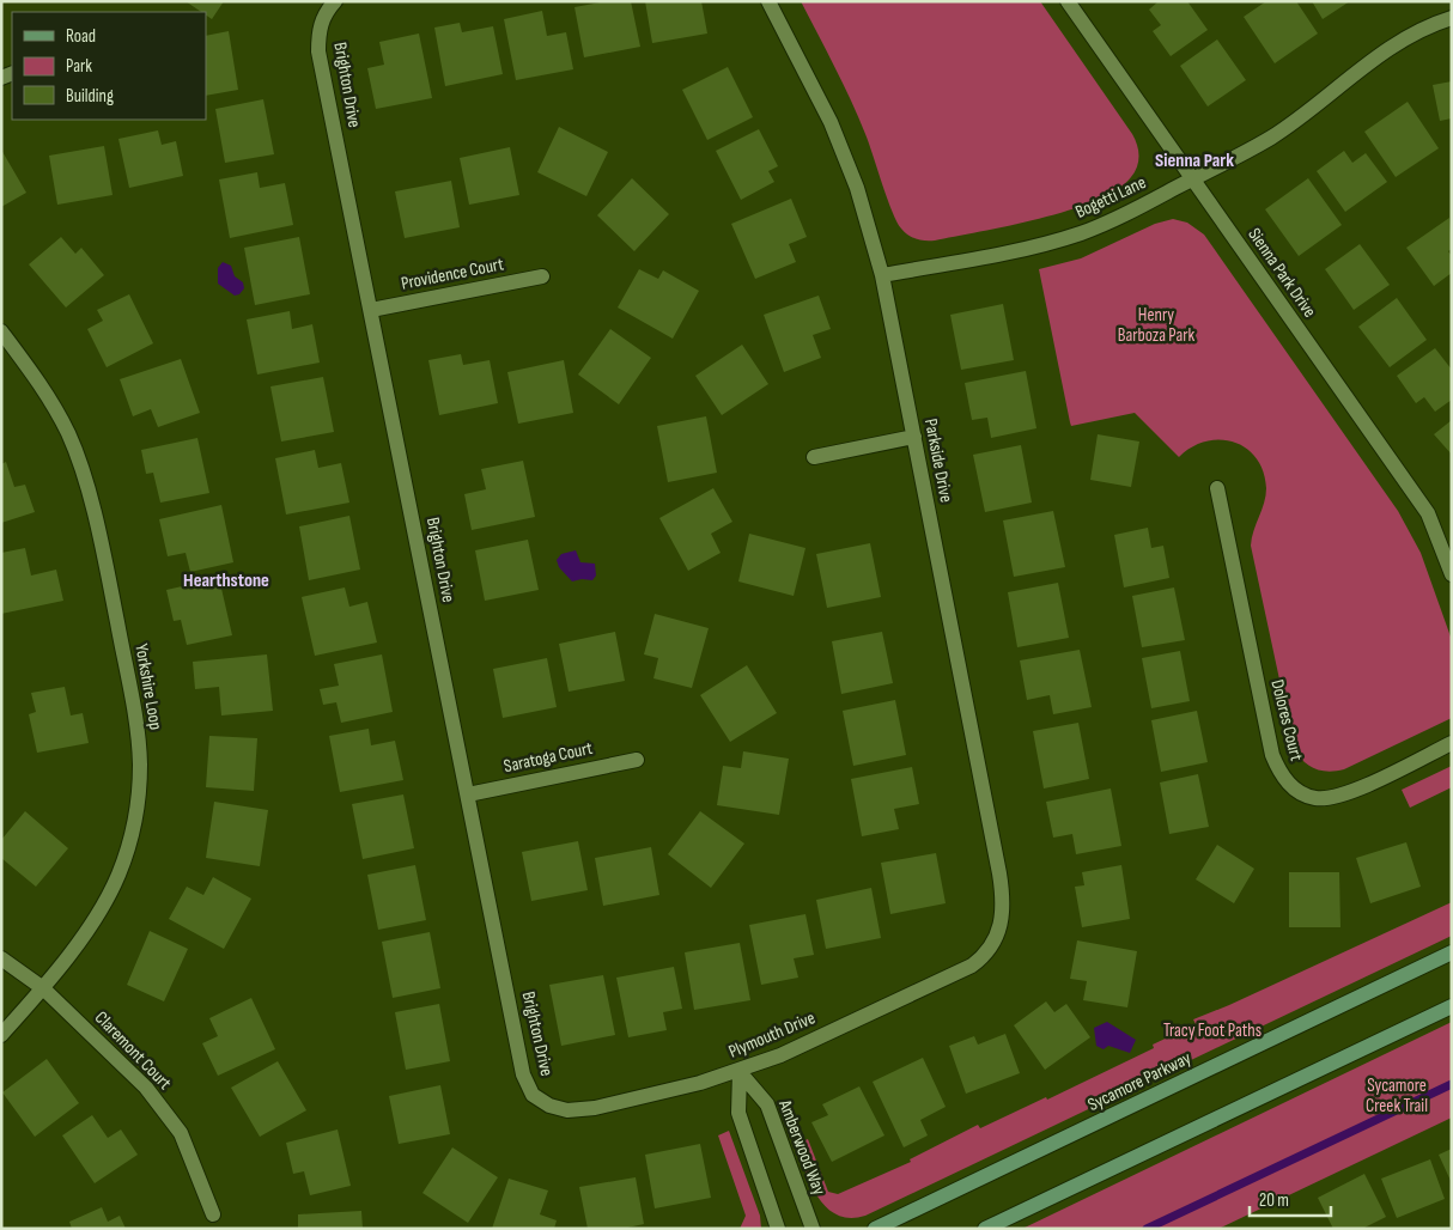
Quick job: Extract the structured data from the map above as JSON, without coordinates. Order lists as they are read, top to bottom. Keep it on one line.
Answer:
{"streets":{"main road":["Sycamore Parkway"],"street":["Brighton Drive","Bogetti Lane","Sienna Park Drive","Providence Court","Parkside Drive","Yorkshire Loop","Dolores Court","Saratoga Court","Plymouth Drive","Claremont Court","Amberwood Way"]},"crossings":[["Brighton Drive","Providence Court"],["Brighton Drive","Saratoga Court"],["Brighton Drive","Plymouth Drive"],["Bogetti Lane","Sienna Park Drive"],["Bogetti Lane","Parkside Drive"],["Parkside Drive","Plymouth Drive"],["Yorkshire Loop","Claremont Court"],["Plymouth Drive","Amberwood Way"]],"districts":["Sienna Park","Hearthstone"],"parks":["Henry Barboza Park","Tracy Foot Paths","Sycamore Creek Trail"],"legend":["Road","Park","Building"],"scale_bar":"20 m"}
